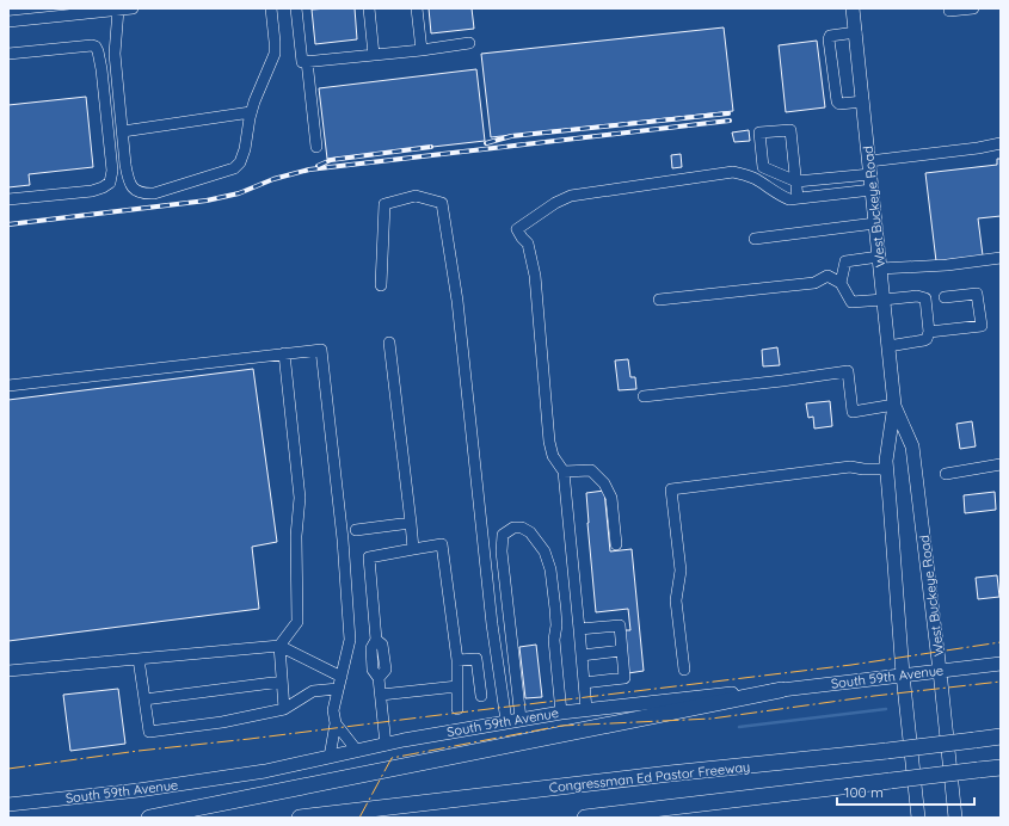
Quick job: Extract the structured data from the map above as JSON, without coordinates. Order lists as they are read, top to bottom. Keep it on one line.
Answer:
{"streets":{"highway":["Congressman Ed Pastor Freeway"],"main road":["West Buckeye Road","South 59th Avenue"]},"crossings":[["West Buckeye Road","South 59th Avenue"]],"scale_bar":"100 m"}
